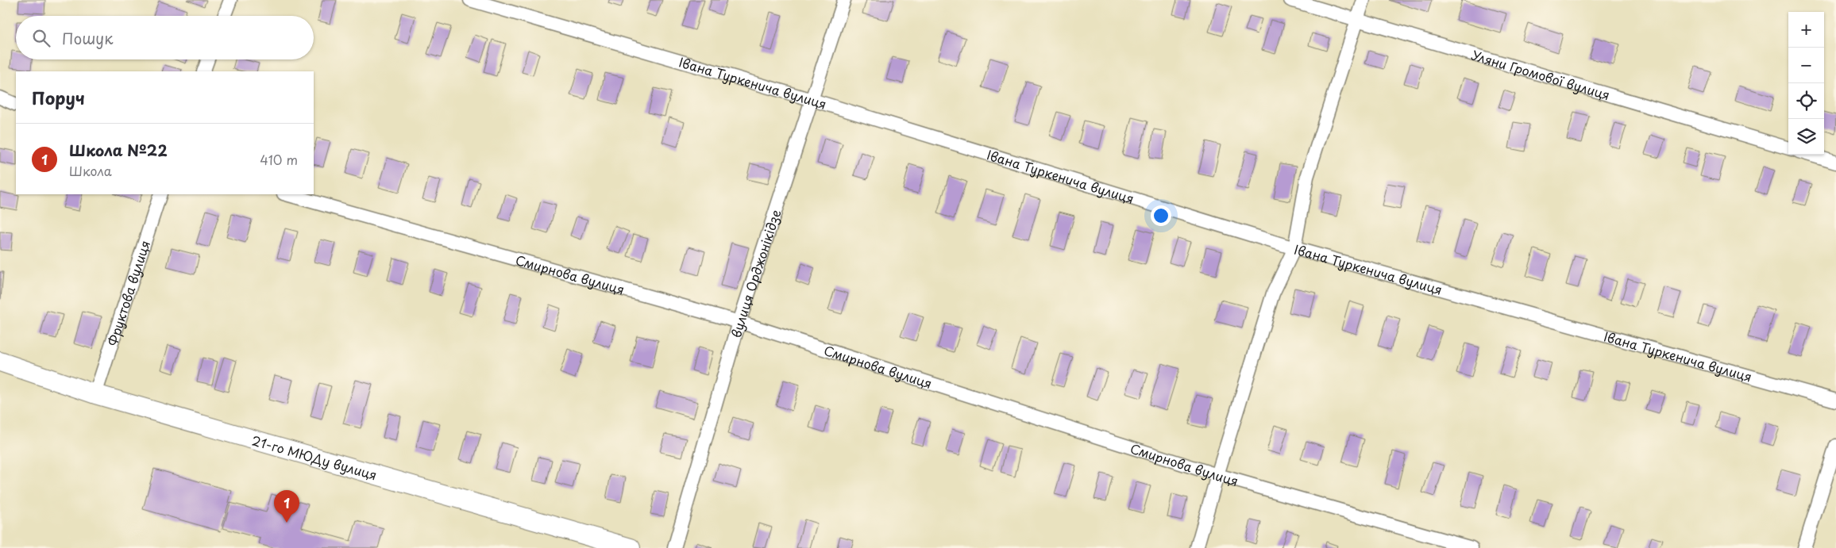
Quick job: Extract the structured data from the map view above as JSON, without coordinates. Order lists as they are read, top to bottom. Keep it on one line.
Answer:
{"streets":{"street":["Уляни Громової вулиця","Івана Туркенича вулиця","вулиця Орджонікідзе","Смирнова вулиця","Фруктова вулиця","21-го МЮДу вулиця"]},"crossings":[["Івана Туркенича вулиця","вулиця Орджонікідзе"],["вулиця Орджонікідзе","Смирнова вулиця"],["Фруктова вулиця","21-го МЮДу вулиця"]],"page":{"map_buttons":["+","−"],"search":"Пошук","heading":"Поруч","list":[{"mark":"1","name":"Школа №22","note":"Школа","value":"410 m"}],"pins":"1"}}
